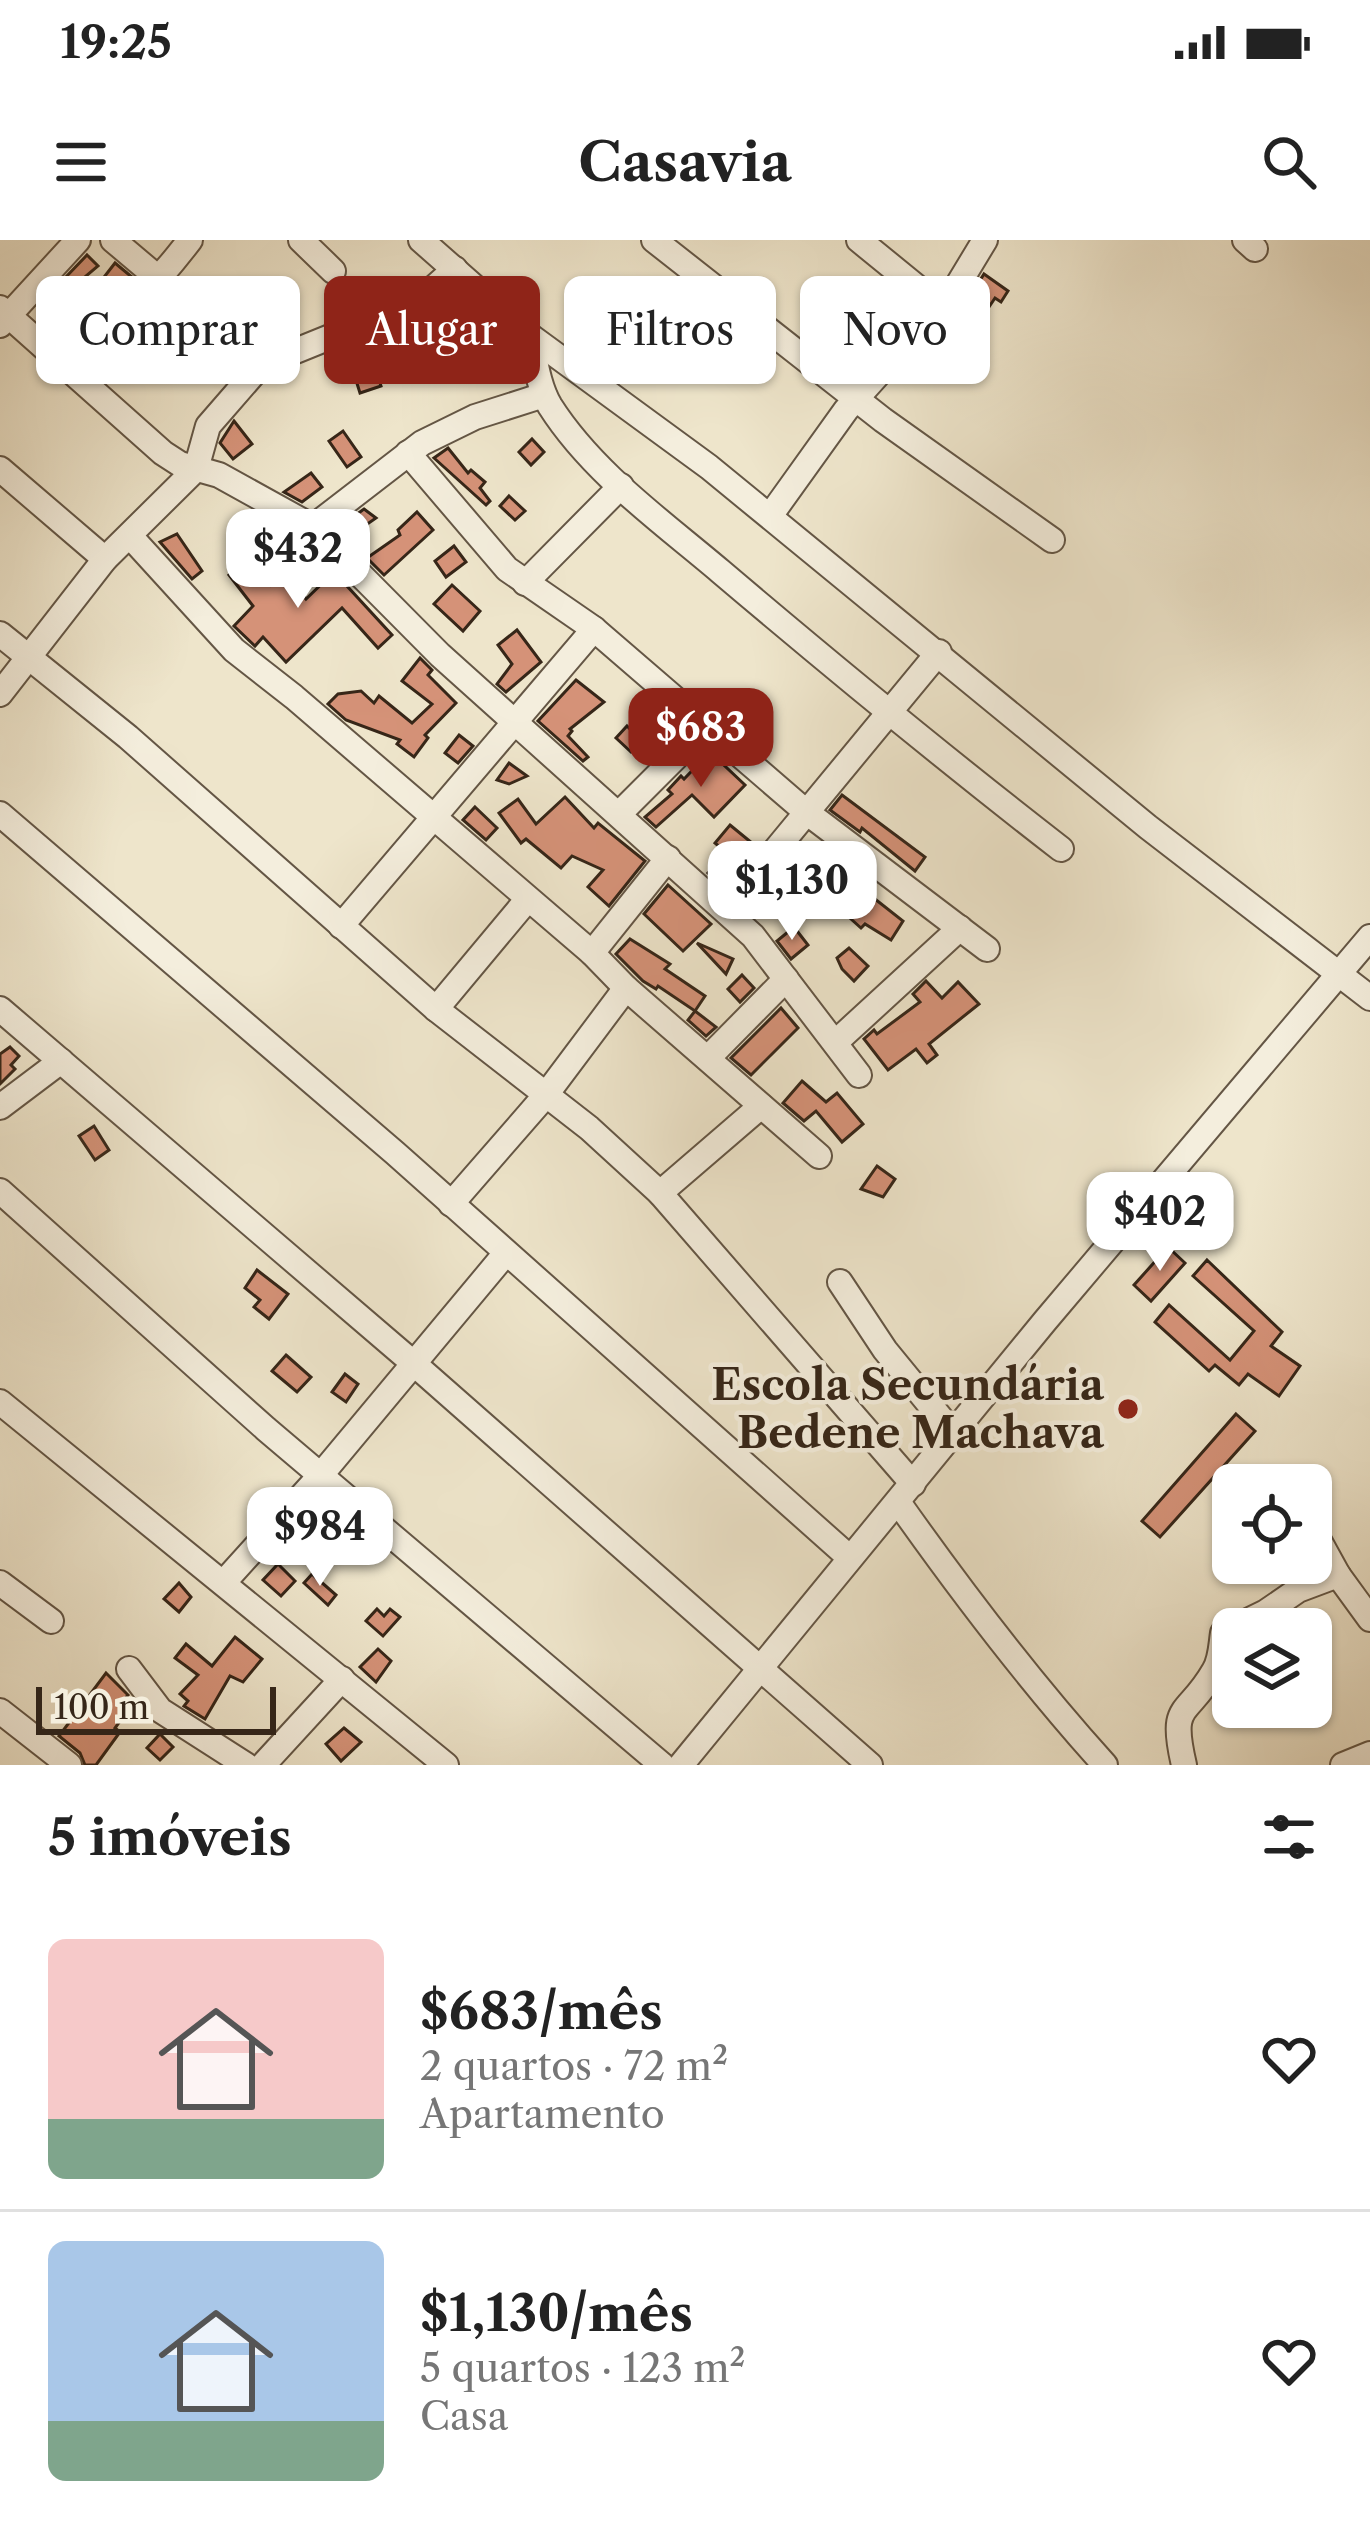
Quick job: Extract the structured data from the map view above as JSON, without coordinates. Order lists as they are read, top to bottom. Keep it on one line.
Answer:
{"places":["Escola Secundária Bedene Machava"],"scale_bar":"100 m","page":{"status":"19:25","header":"Casavia","chip":["Comprar","Alugar","Filtros","Novo"],"price":["$432","$683","$1,130","$402","$984"],"scale":"100 m","heading":"5 imóveis","list":[{"name":"$683/mês","note":"2 quartos · 72 m² · Apartamento"},{"name":"$1,130/mês","note":"5 quartos · 123 m² · Casa"}]}}
